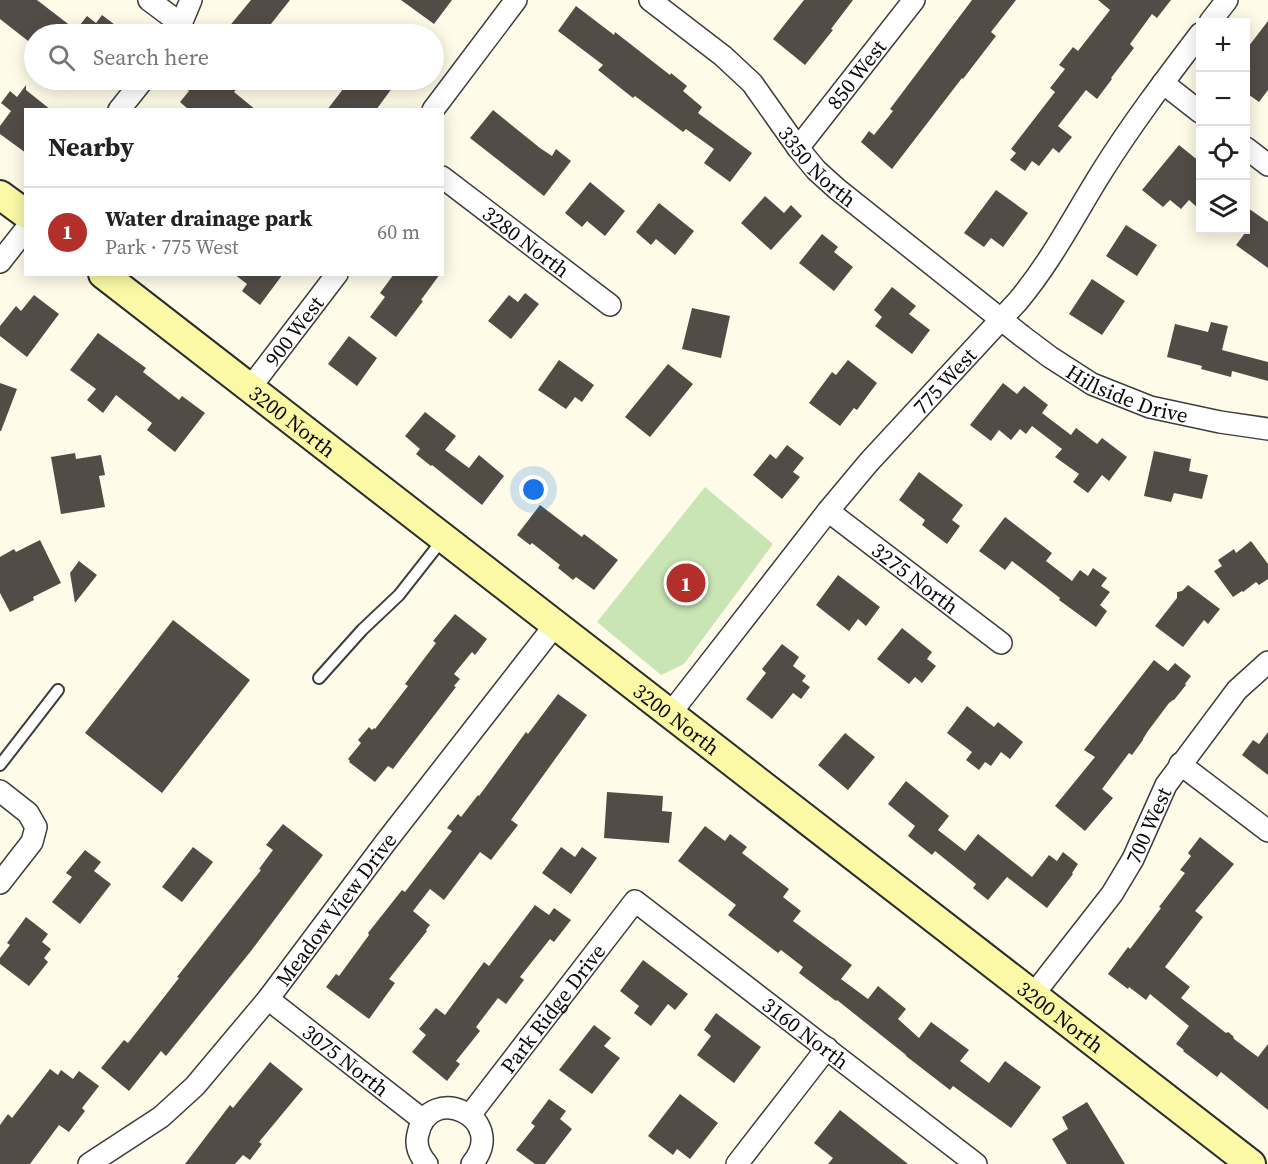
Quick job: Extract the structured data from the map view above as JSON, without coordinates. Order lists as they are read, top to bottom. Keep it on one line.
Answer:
{"streets":{"street":["850 West","3350 North","3280 North","900 West","775 West","Hillside Drive","3200 North","3275 North","700 West","Meadow View Drive","Park Ridge Drive","3160 North","3075 North"]},"crossings":[["850 West","3350 North"],["3350 North","775 West"],["3350 North","Hillside Drive"],["900 West","3200 North"],["775 West","Hillside Drive"],["775 West","3200 North"],["775 West","3275 North"],["3200 North","700 West"],["3200 North","Meadow View Drive"],["Meadow View Drive","3075 North"],["Park Ridge Drive","3160 North"]],"page":{"map_buttons":["+","−"],"search":"Search here","heading":"Nearby","list":[{"mark":"1","name":"Water drainage park","note":"Park · 775 West","value":"60 m"}],"pins":"1"}}
